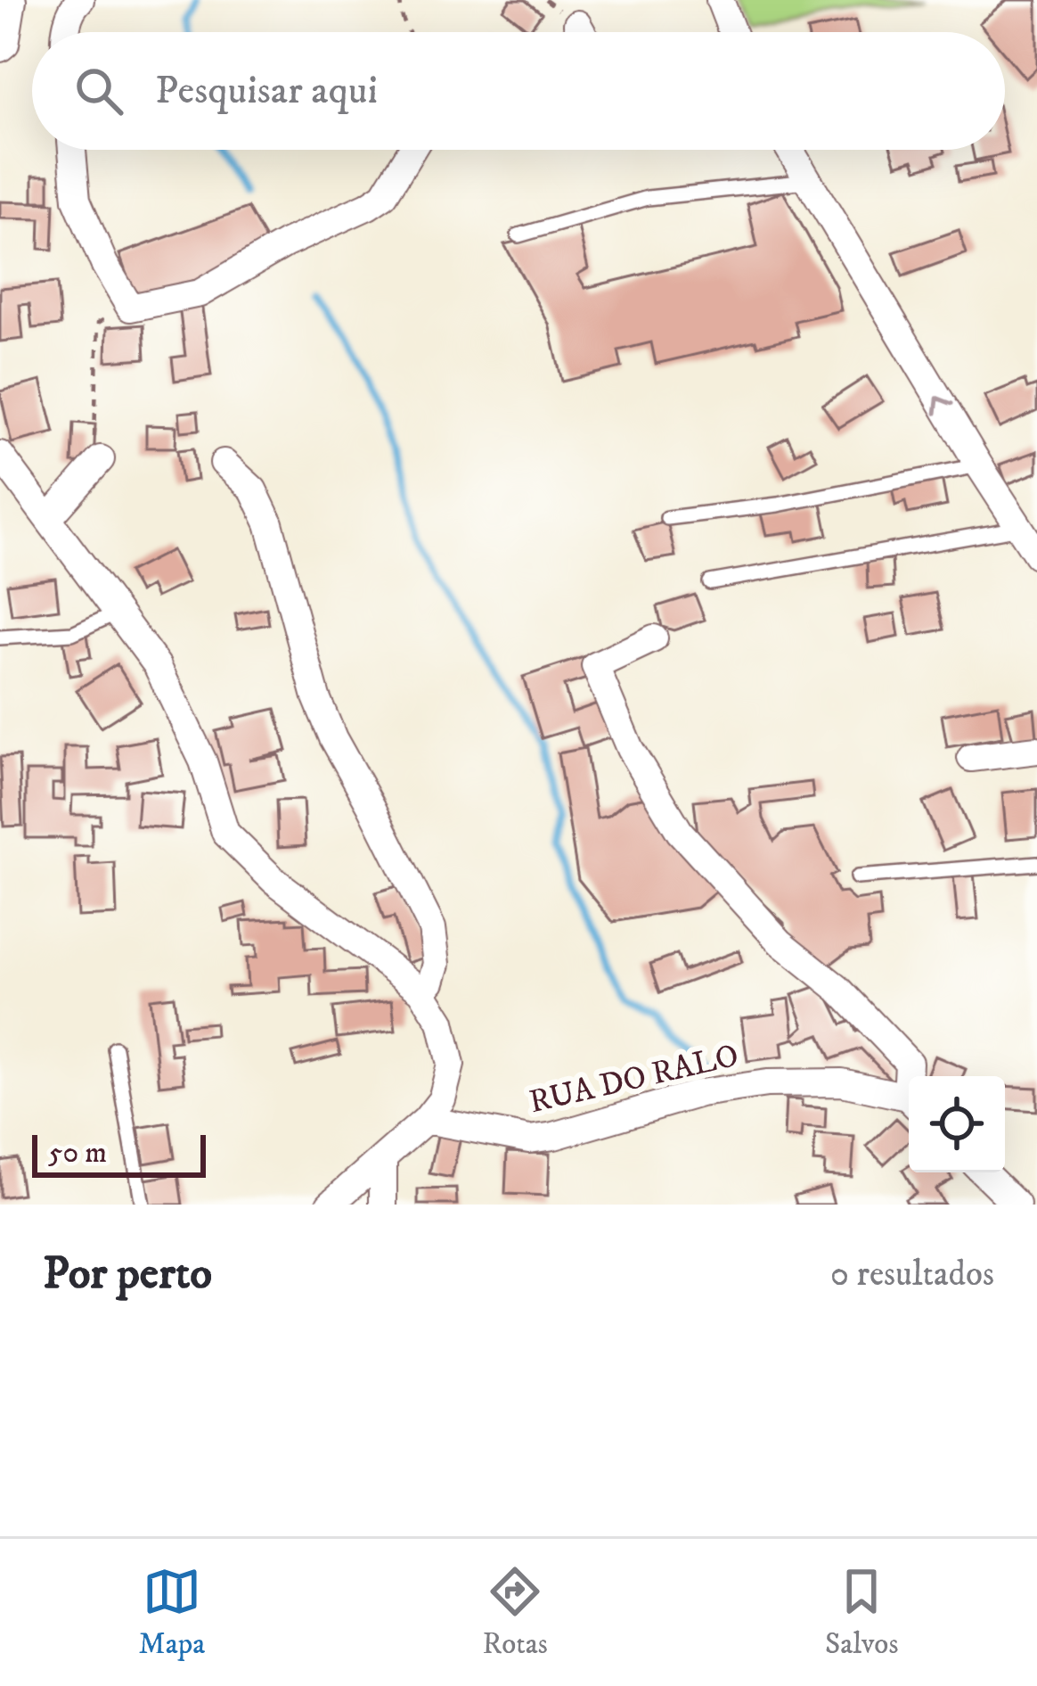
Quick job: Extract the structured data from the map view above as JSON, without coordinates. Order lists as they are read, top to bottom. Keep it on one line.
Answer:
{"streets":{"street":["RUA DO RALO"]},"scale_bar":"50 m","page":{"search":"Pesquisar aqui","scale":"50 m","heading":["Por perto","0 resultados"],"nav":["Mapa","Rotas","Salvos"]}}
